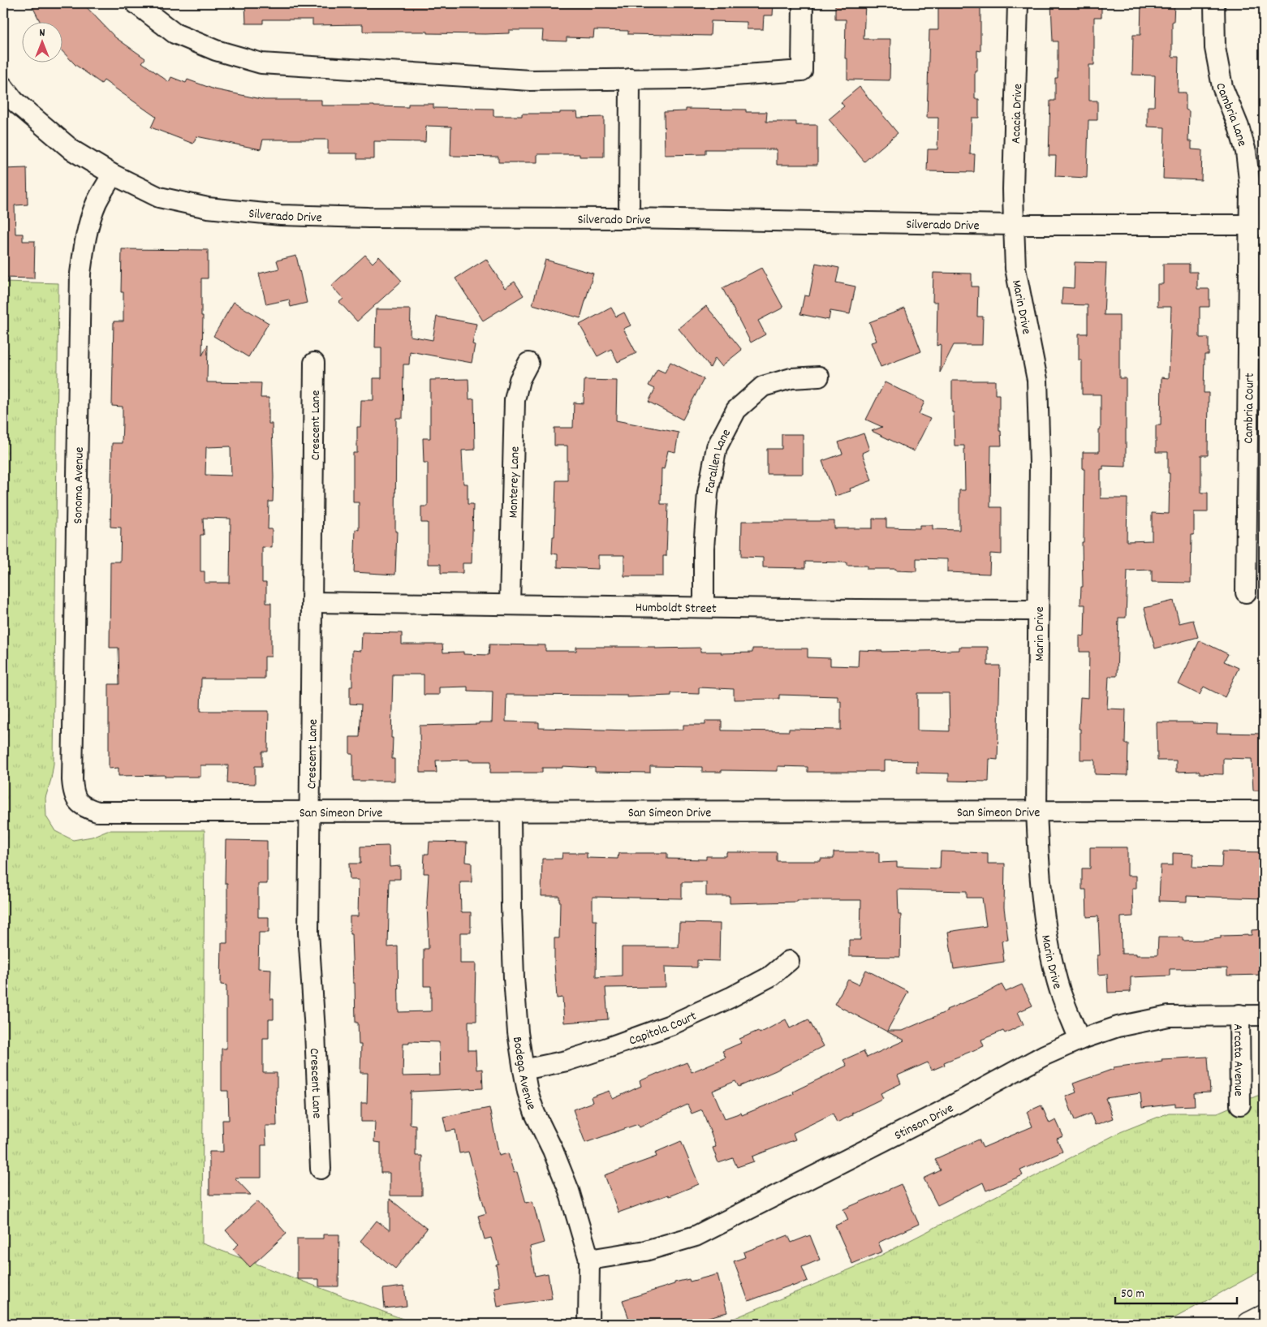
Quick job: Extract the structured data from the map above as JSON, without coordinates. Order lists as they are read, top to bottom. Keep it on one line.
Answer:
{"streets":{"street":["Acacia Drive","Cambria Lane","Silverado Drive","Marin Drive","Cambria Court","Crescent Lane","Farallen Lane","Monterey Lane","Sonoma Avenue","Humboldt Street","San Simeon Drive","Capitola Court","Arcata Avenue","Bodega Avenue","Stinson Drive"]},"crossings":[["Acacia Drive","Silverado Drive"],["Acacia Drive","Marin Drive"],["Cambria Lane","Silverado Drive"],["Cambria Lane","Cambria Court"],["Silverado Drive","Marin Drive"],["Silverado Drive","Cambria Court"],["Silverado Drive","Sonoma Avenue"],["Marin Drive","Humboldt Street"],["Marin Drive","San Simeon Drive"],["Marin Drive","Stinson Drive"],["Crescent Lane","Humboldt Street"],["Crescent Lane","San Simeon Drive"],["Farallen Lane","Humboldt Street"],["Monterey Lane","Humboldt Street"],["Sonoma Avenue","San Simeon Drive"],["San Simeon Drive","Bodega Avenue"],["Capitola Court","Bodega Avenue"],["Arcata Avenue","Stinson Drive"],["Bodega Avenue","Stinson Drive"]],"scale_bar":"50 m","north":"top"}
